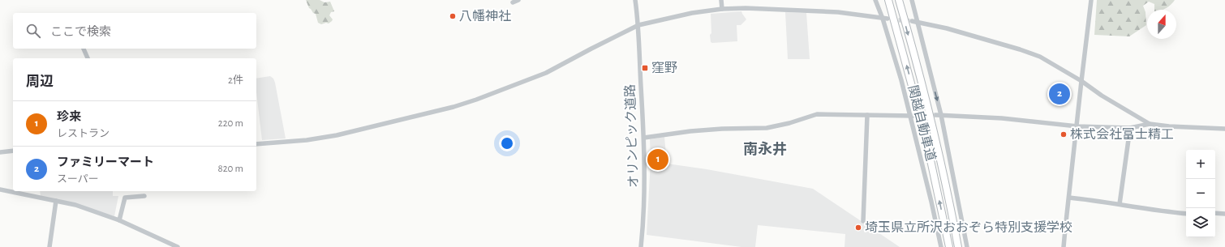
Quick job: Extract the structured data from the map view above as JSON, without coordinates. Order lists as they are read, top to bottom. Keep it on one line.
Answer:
{"streets":{"highway":["関越自動車道"],"street":["オリンピック道路"]},"districts":["南永井"],"places":{"other":["八幡神社","株式会社富士精工","埼玉県立所沢おおぞら特別支援学校"],"transit":["窪野"]},"north":"top","page":{"search":"ここで検索","heading":["周辺","2件"],"pins":["2","1"],"list":[{"mark":"1","name":"珍来","note":"レストラン","value":"220 m"},{"mark":"2","name":"ファミリーマート","note":"スーパー","value":"820 m"}],"map_buttons":["+","−"]}}
